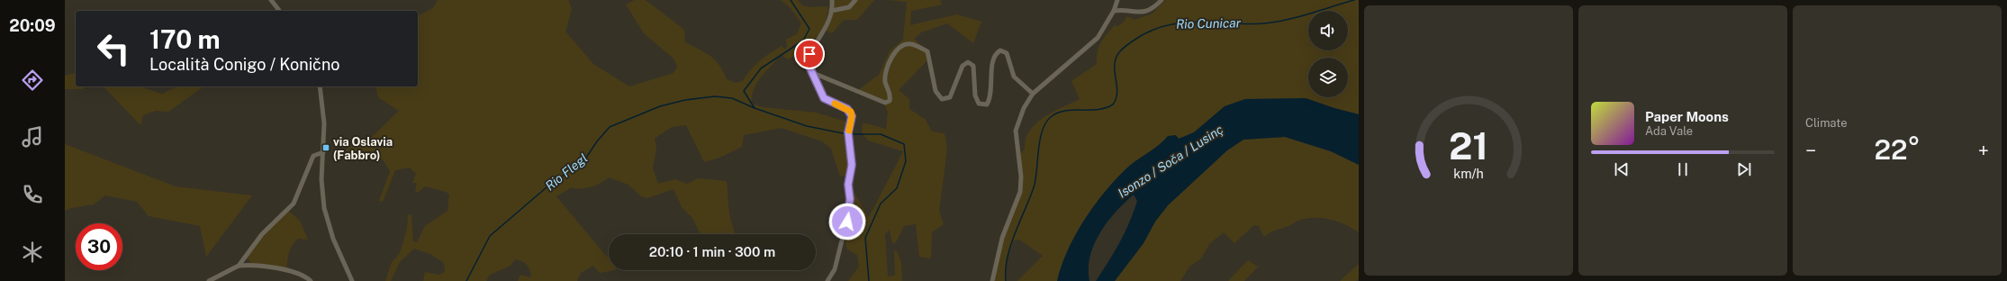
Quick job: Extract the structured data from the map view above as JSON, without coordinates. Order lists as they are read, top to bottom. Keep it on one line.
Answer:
{"water":["Rio Cunicar","Isonzo / Soča / Lusinç","Rio Flegl"],"places":{"transit":["via Oslavia (Fabbro)"]},"page":{"tabs":"20:09","tile":"Climate","turn":["170 m","Località Conigo / Konično"],"song":["Paper Moons","Ada Vale"],"heat":["−","22°","+"],"limit":"30","trip":"20:10 · 1 min · 300 m","gauge":["21","km/h"]}}
